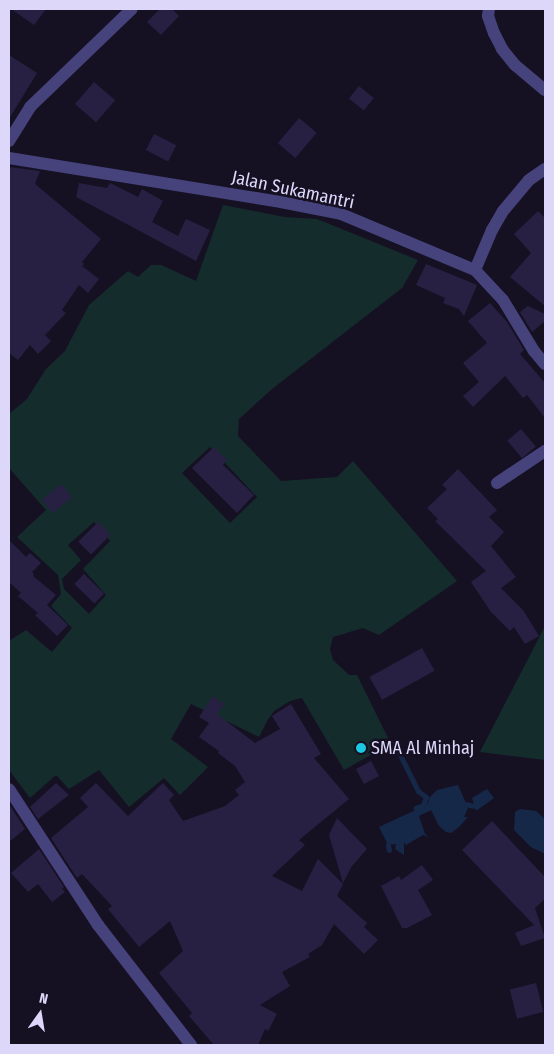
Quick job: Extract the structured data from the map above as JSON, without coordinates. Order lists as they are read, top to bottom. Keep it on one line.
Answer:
{"streets":{"street":["Jalan Sukamantri"]},"places":["SMA Al Minhaj"],"north":"top"}
